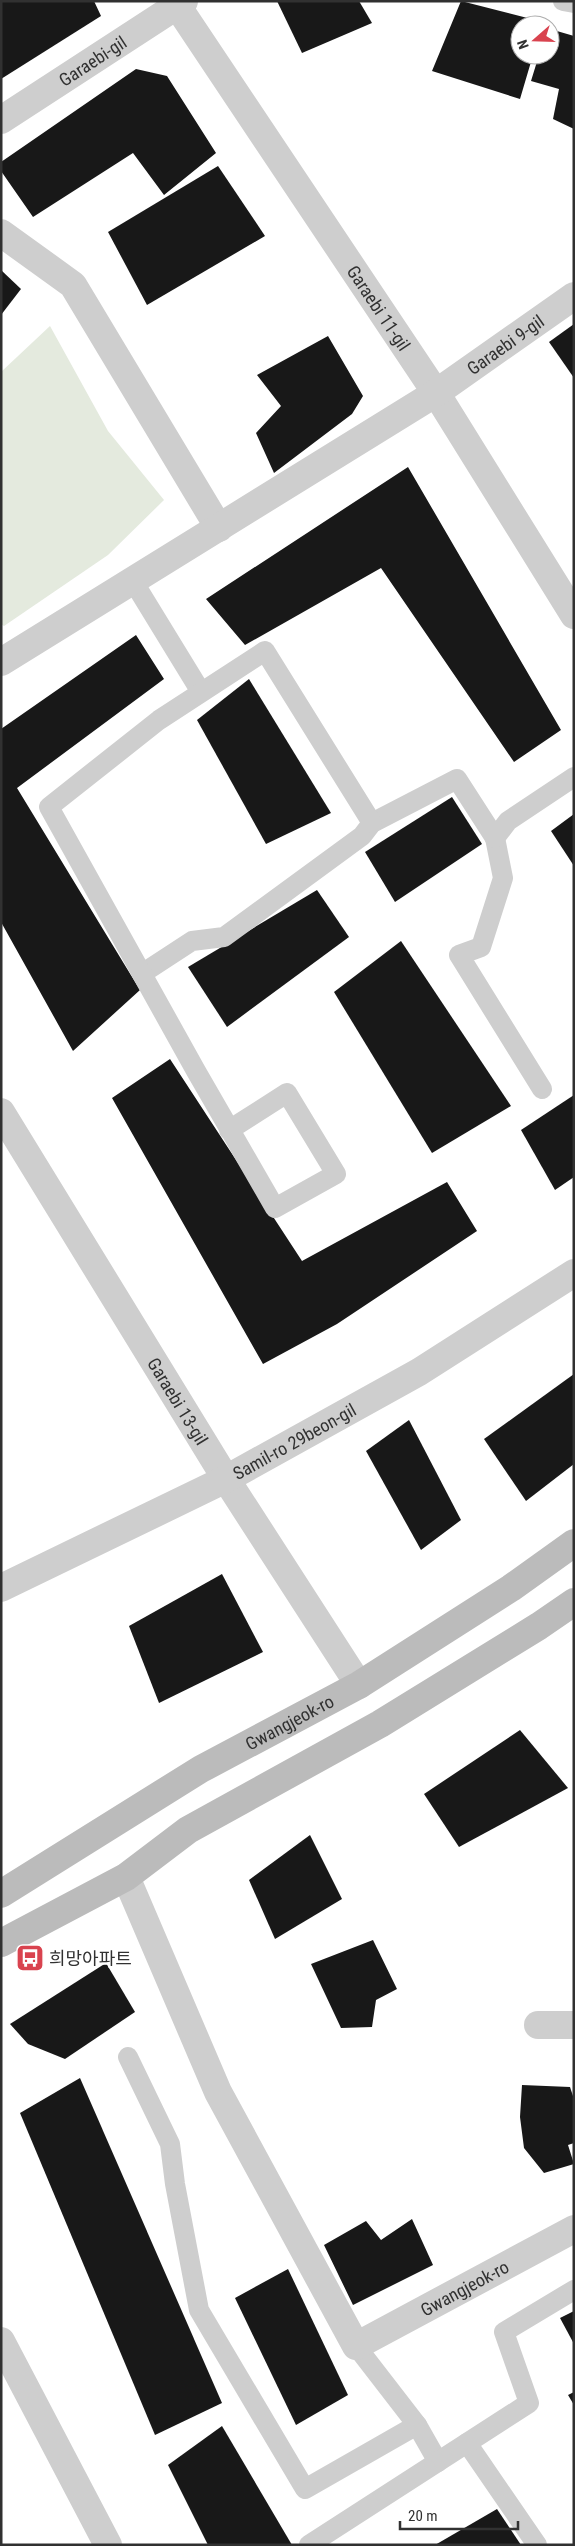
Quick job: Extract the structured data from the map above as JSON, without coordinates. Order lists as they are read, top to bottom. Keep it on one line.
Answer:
{"streets":{"main road":["Gwangjeok-ro"],"street":["Garaebi-gil","Garaebi 11-gil","Garaebi 9-gil","Garaebi 13-gil","Samil-ro 29beon-gil"]},"crossings":[["Garaebi-gil","Garaebi 11-gil"],["Garaebi 11-gil","Garaebi 9-gil"],["Garaebi 13-gil","Samil-ro 29beon-gil"],["Garaebi 13-gil","Gwangjeok-ro"]],"places":{"bus stop":["희망아파트"]},"scale_bar":"20 m","north":"left"}
